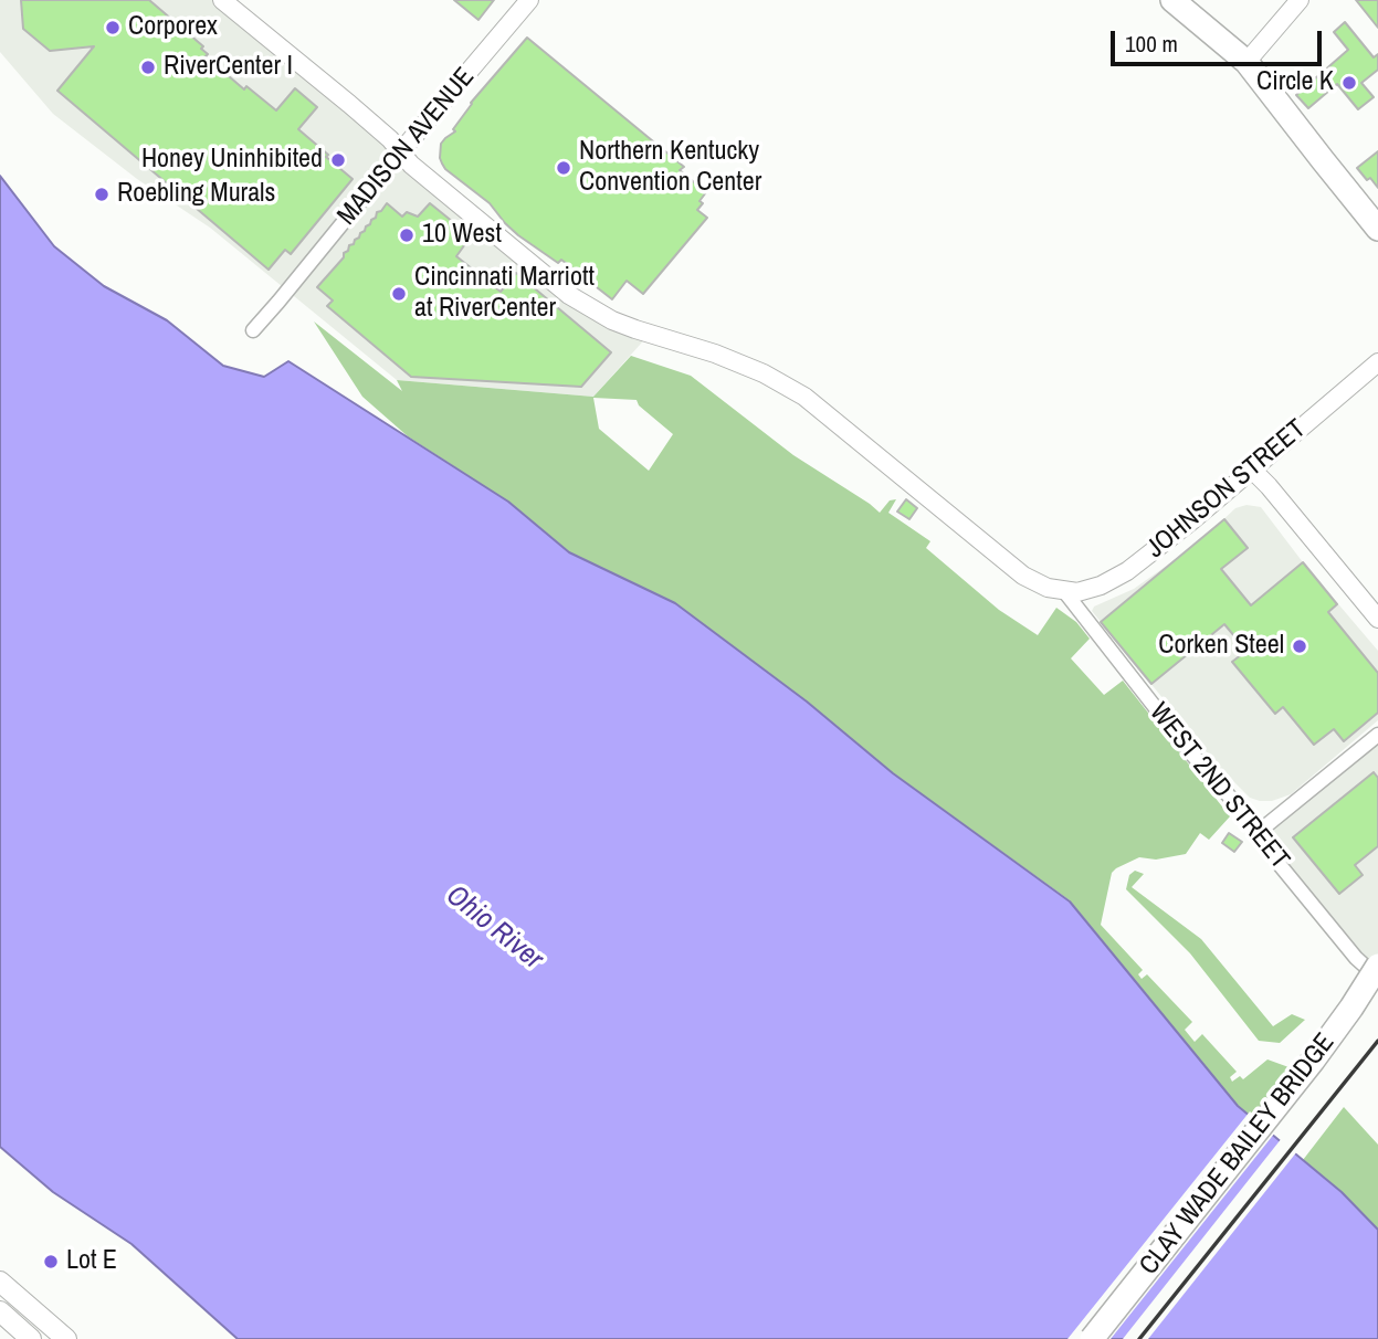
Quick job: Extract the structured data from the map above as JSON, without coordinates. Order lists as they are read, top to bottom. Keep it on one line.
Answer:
{"streets":{"main road":["CLAY WADE BAILEY BRIDGE"],"street":["MADISON AVENUE","JOHNSON STREET","WEST 2ND STREET"]},"crossings":[["JOHNSON STREET","WEST 2ND STREET"]],"water":["Ohio River"],"places":["Corporex","RiverCenter I","Circle K","Honey Uninhibited","Northern Kentucky Convention Center","Roebling Murals","10 West","Cincinnati Marriott at RiverCenter","Corken Steel","Lot E"],"scale_bar":"100 m"}
